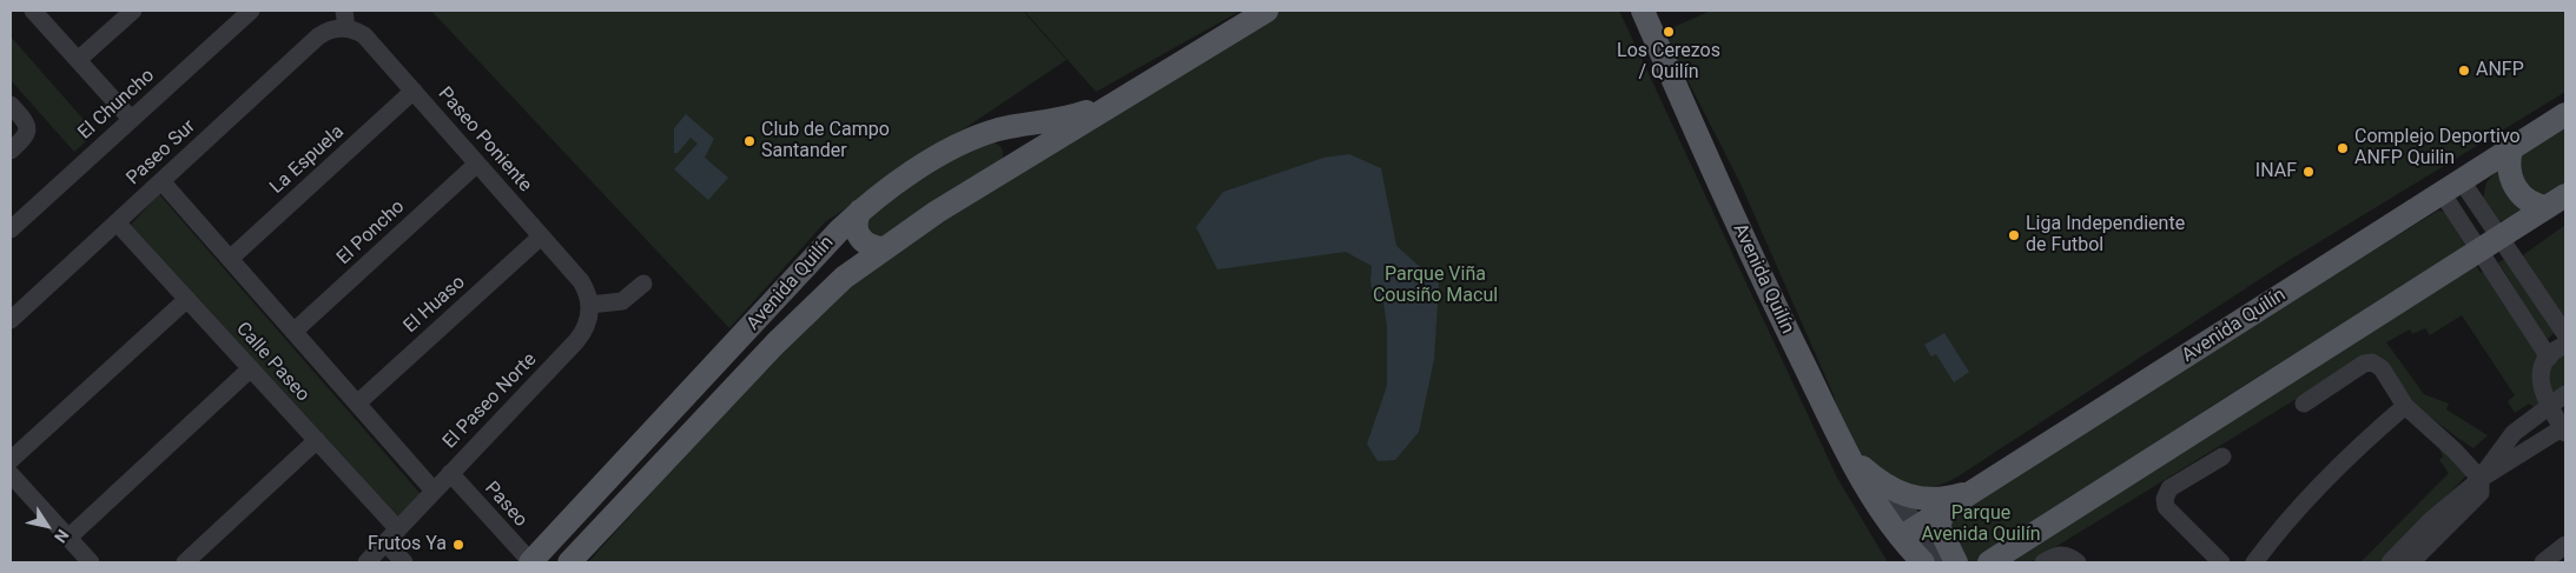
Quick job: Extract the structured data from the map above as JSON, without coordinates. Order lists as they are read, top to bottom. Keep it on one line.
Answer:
{"streets":{"main road":["Avenida Quilín"],"street":["El Chuncho","Paseo Poniente","Paseo Sur","La Espuela","El Poncho","El Huaso","Calle Paseo","El Paseo Norte","Paseo"]},"crossings":[["Paseo Poniente","Paseo Sur"],["Paseo Poniente","La Espuela"],["Paseo Poniente","El Poncho"],["Paseo Poniente","El Huaso"],["Paseo Poniente","El Paseo Norte"],["Paseo Sur","Calle Paseo"],["La Espuela","Calle Paseo"],["El Poncho","Calle Paseo"],["Avenida Quilín","Paseo"],["El Huaso","Calle Paseo"],["Calle Paseo","El Paseo Norte"],["El Paseo Norte","Paseo"]],"parks":["Parque Viña Cousiño Macul","Parque Avenida Quilín"],"places":["Los Cerezos / Quilín","ANFP","Club de Campo Santander","Complejo Deportivo ANFP Quilin","INAF","Liga Independiente de Futbol","Frutos Ya"],"north":"bottom right"}
